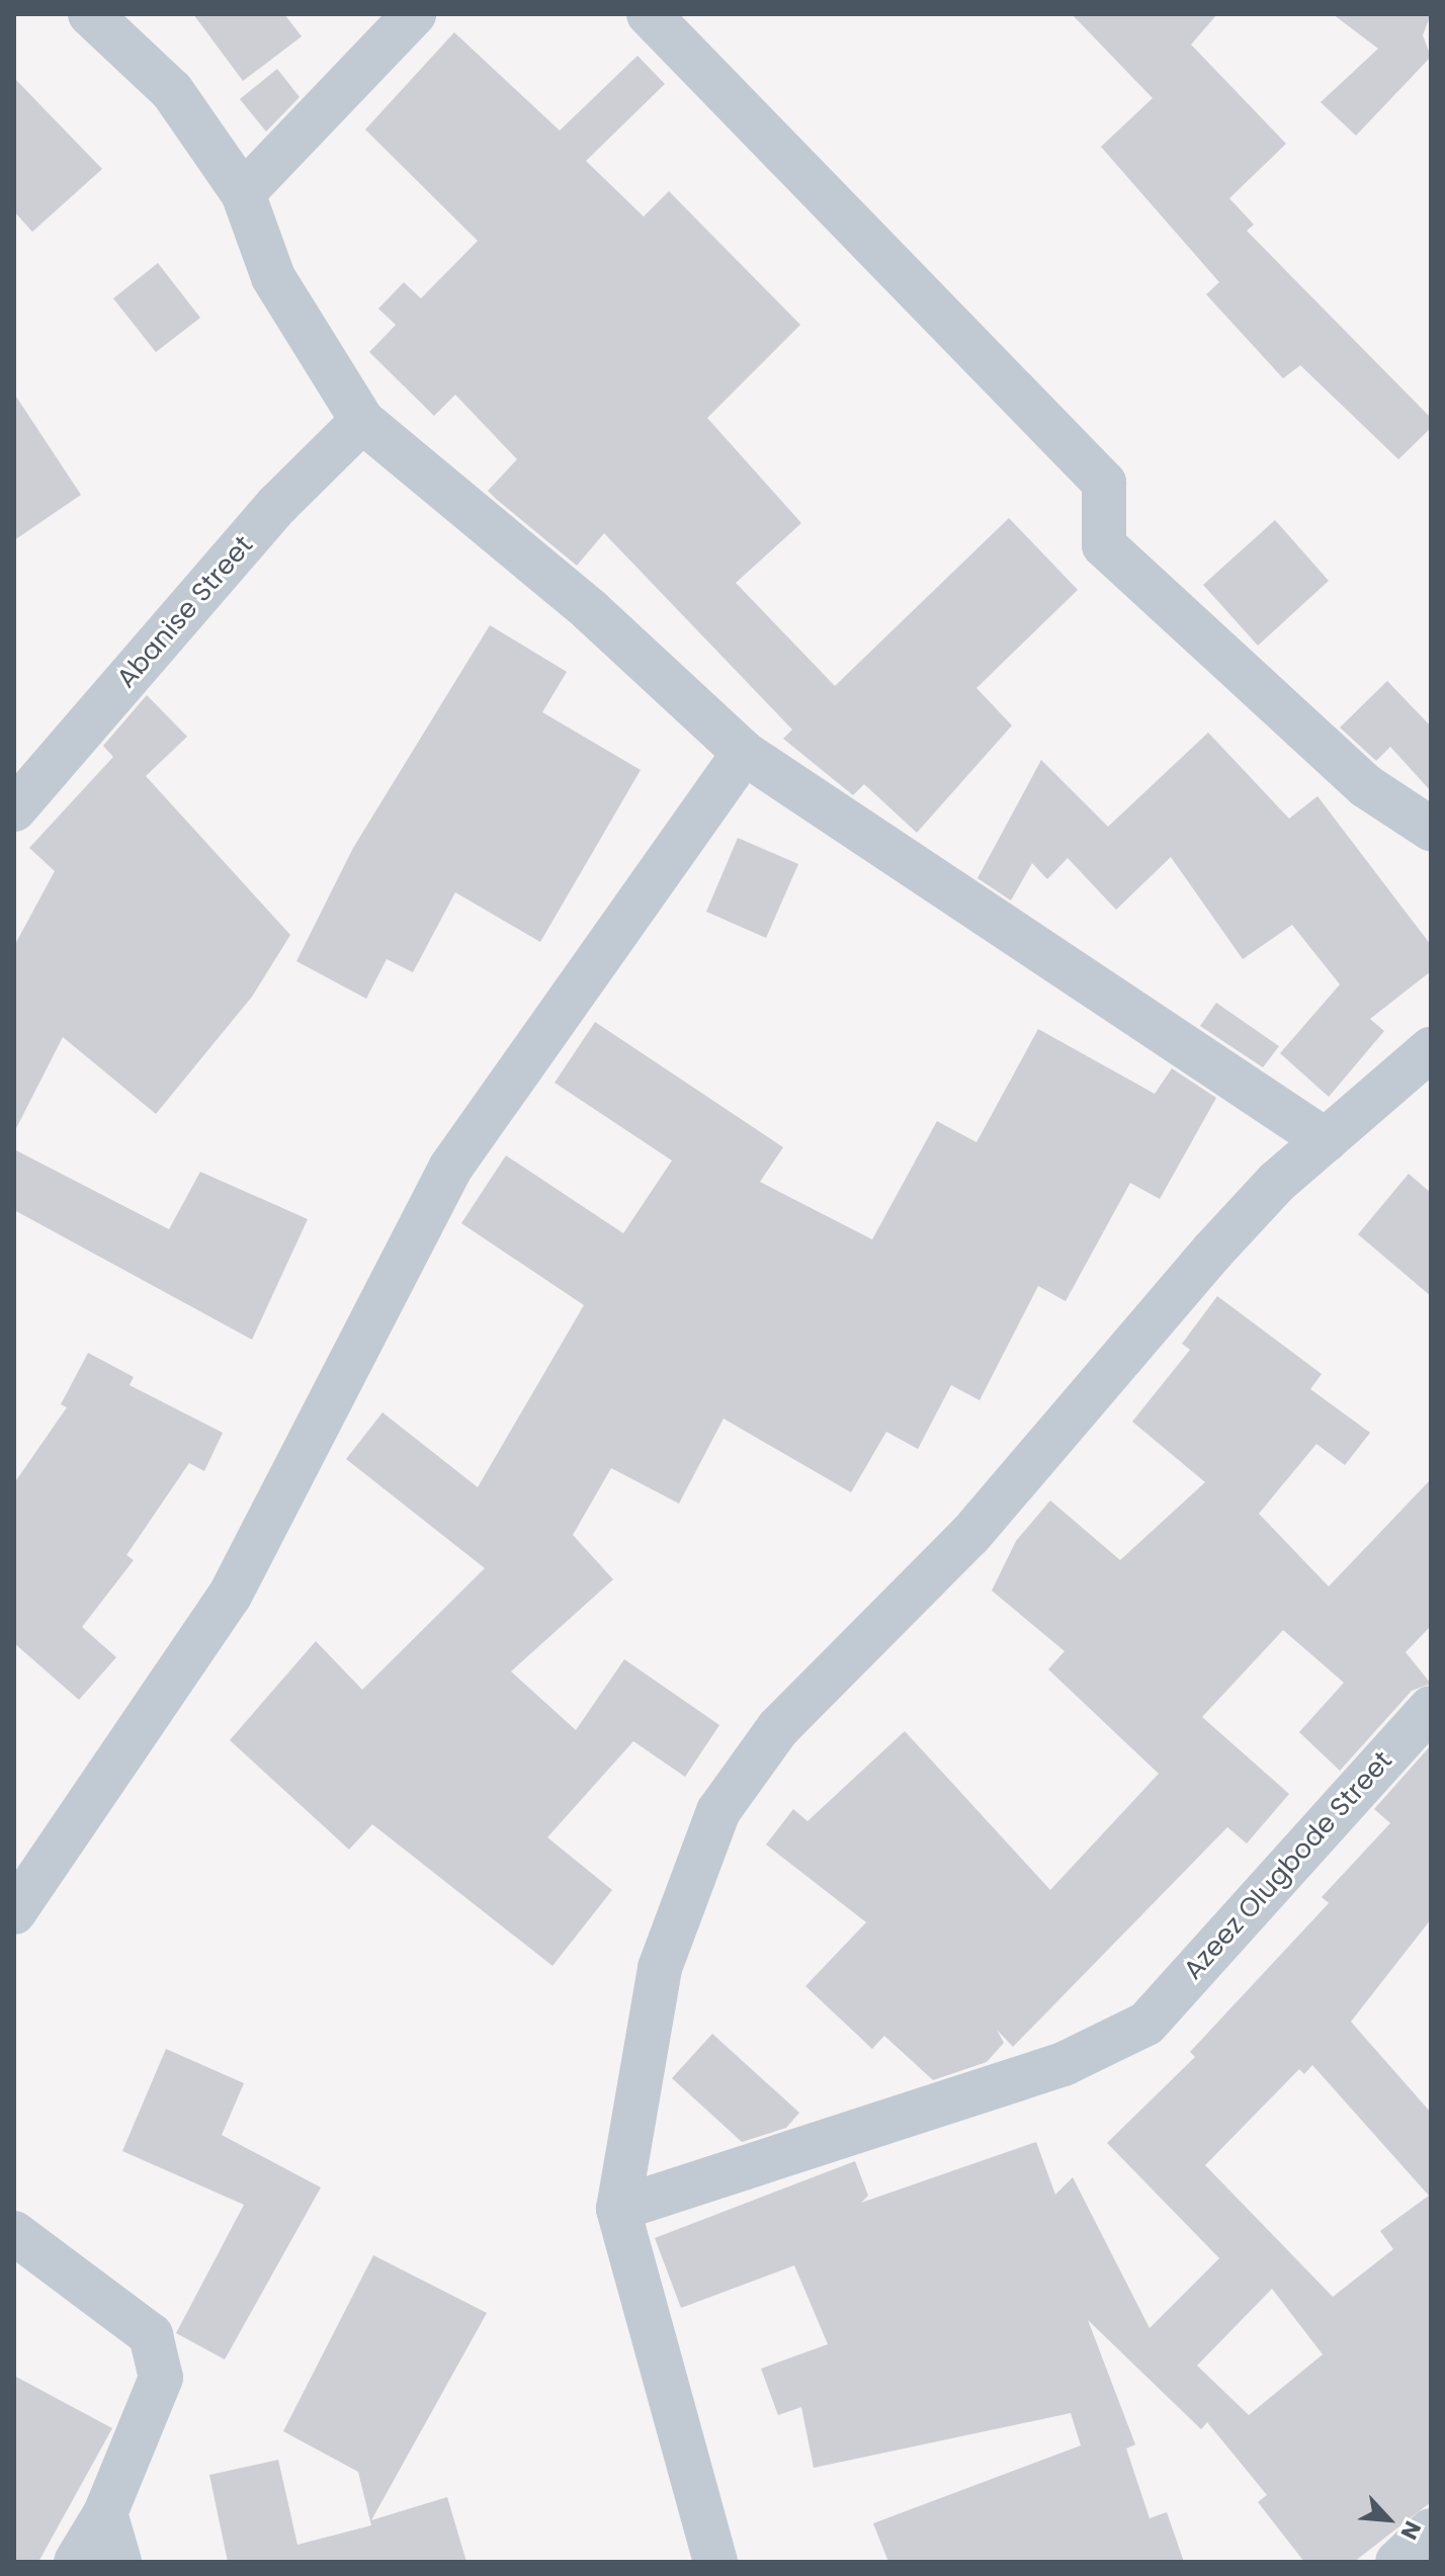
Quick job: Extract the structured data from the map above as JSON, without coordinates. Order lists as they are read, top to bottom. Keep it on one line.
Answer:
{"streets":{"street":["Abanise Street","Azeez Olugbode Street"]},"north":"bottom right"}
